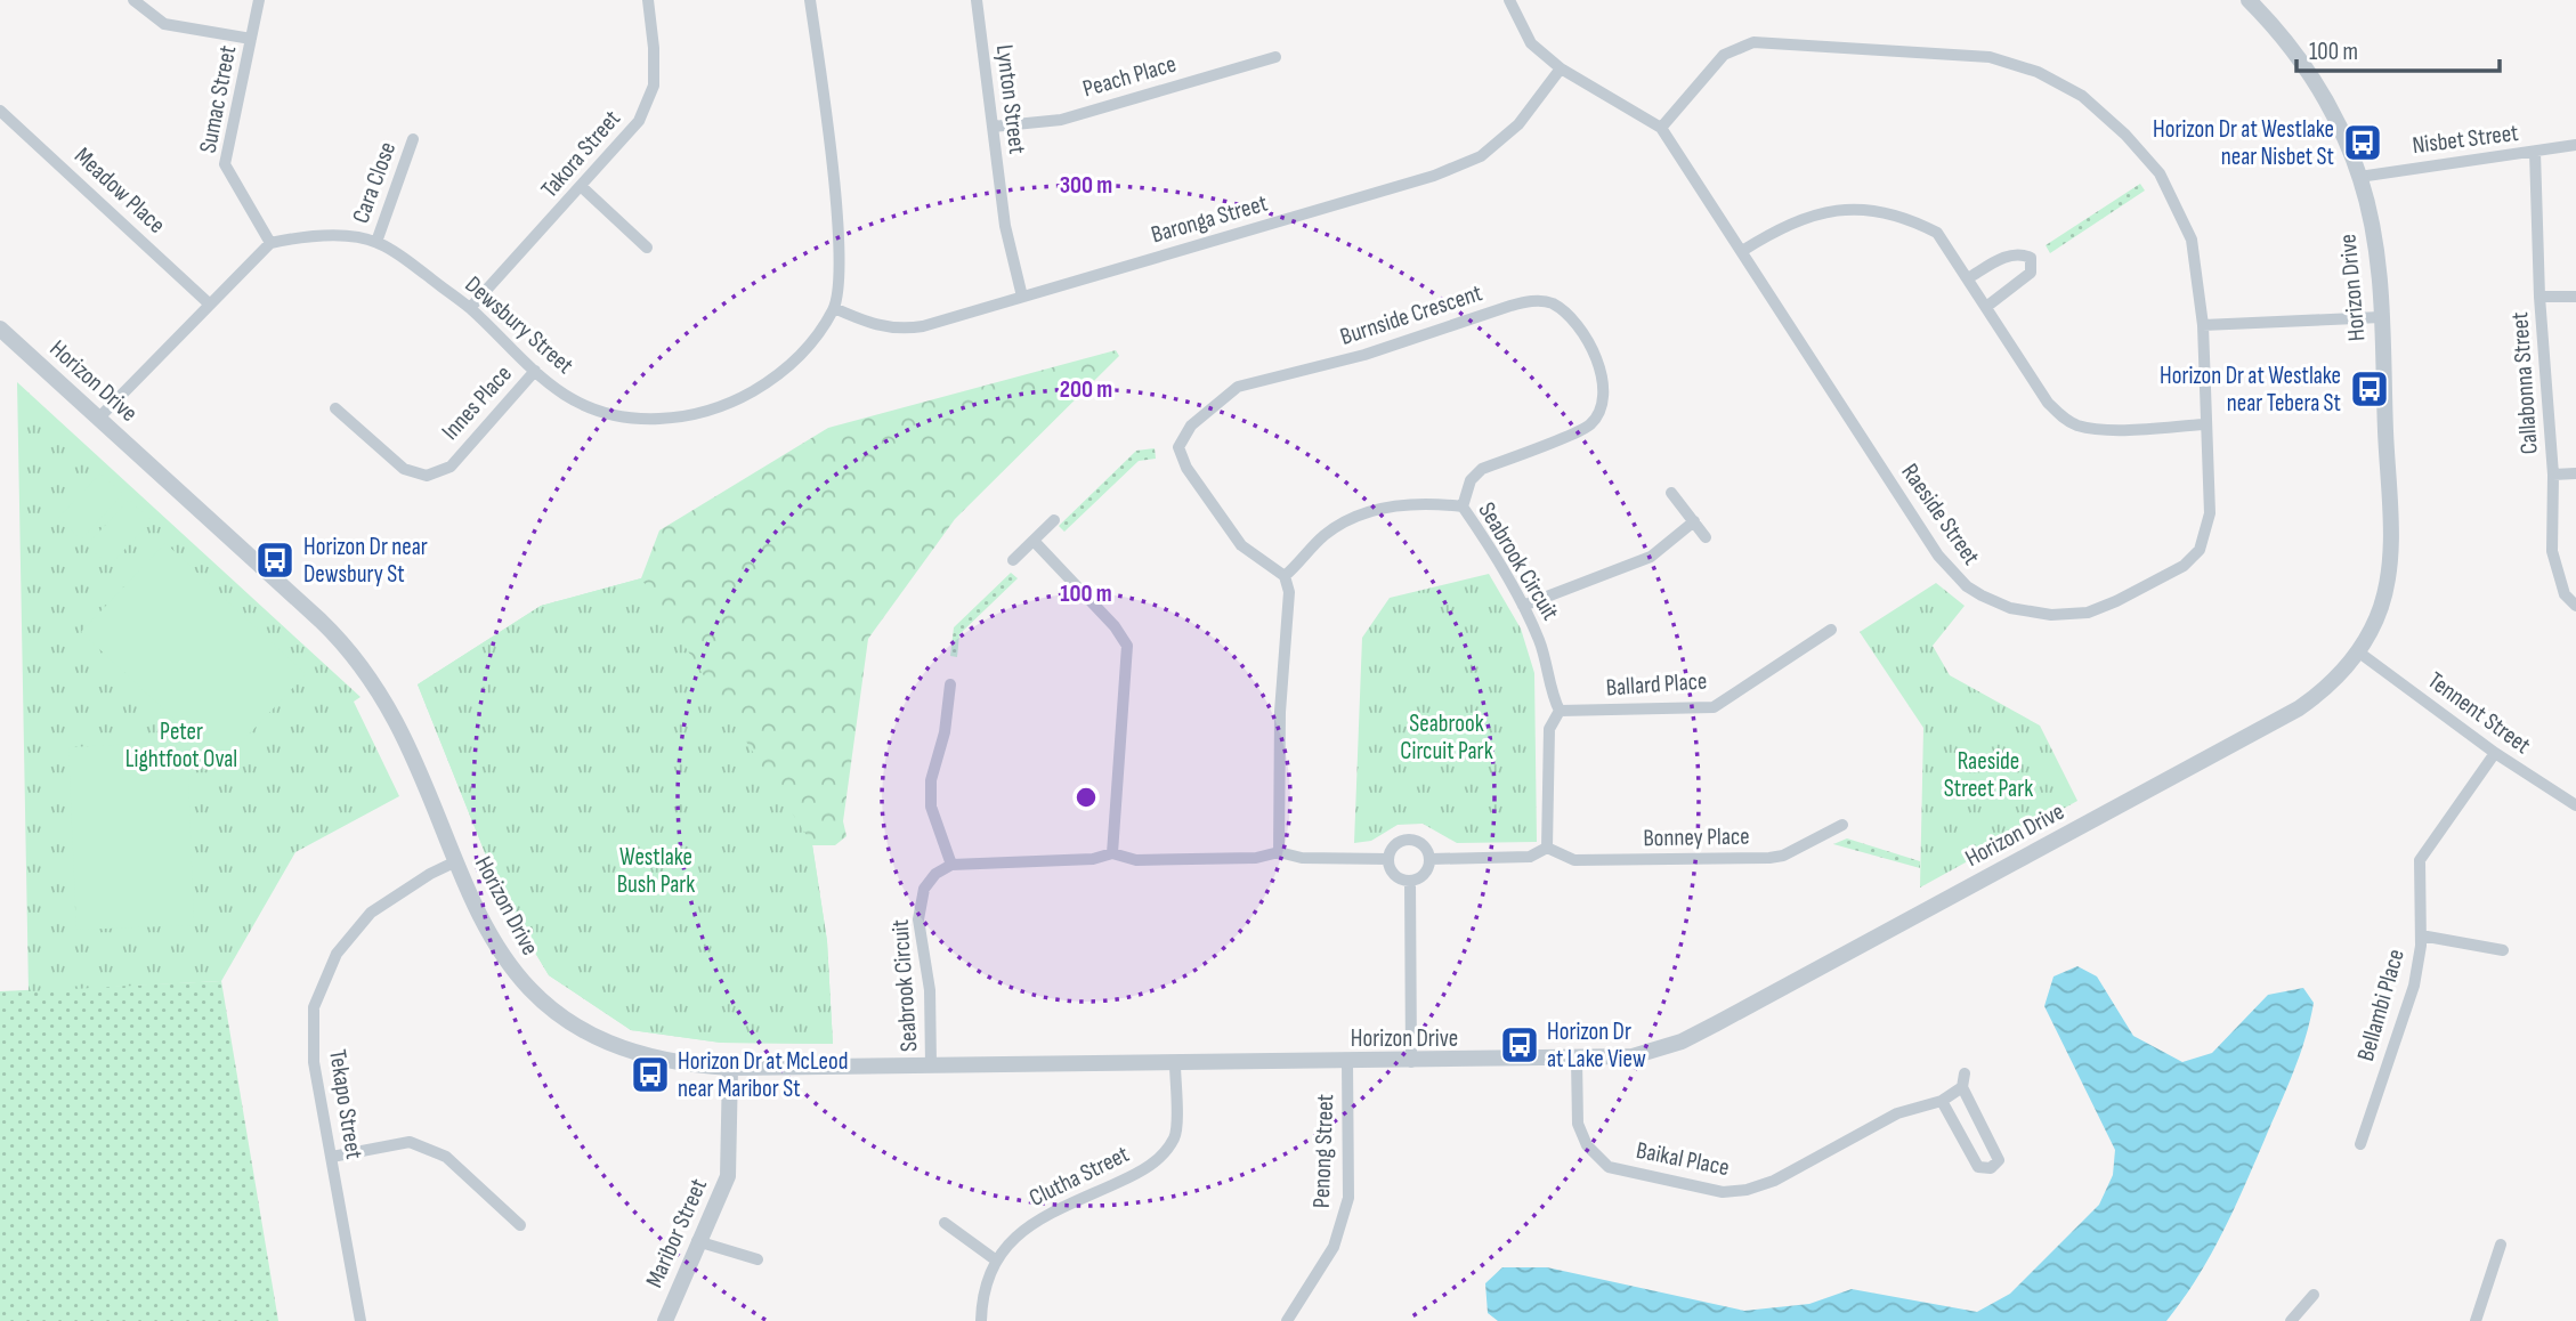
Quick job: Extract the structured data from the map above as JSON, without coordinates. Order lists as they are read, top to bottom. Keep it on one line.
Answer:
{"streets":{"street":["Peach Place","Sumac Street","Lynton Street","Nisbet Street","Takora Street","Cara Close","Meadow Place","Baronga Street","Horizon Drive","Burnside Crescent","Dewsbury Street","Callabonna Street","Innes Place","Raeside Street","Seabrook Circuit","Ballard Place","Tennent Street","Bonney Place","Bellambi Place","Tekapo Street","Penong Street","Baikal Place","Clutha Street","Maribor Street"]},"crossings":[["Peach Place","Lynton Street"],["Sumac Street","Dewsbury Street"],["Lynton Street","Baronga Street"],["Nisbet Street","Horizon Drive"],["Nisbet Street","Callabonna Street"],["Takora Street","Dewsbury Street"],["Cara Close","Dewsbury Street"],["Baronga Street","Dewsbury Street"],["Baronga Street","Raeside Street"],["Horizon Drive","Seabrook Circuit"],["Horizon Drive","Tennent Street"],["Horizon Drive","Tekapo Street"],["Horizon Drive","Penong Street"],["Horizon Drive","Baikal Place"],["Horizon Drive","Clutha Street"],["Horizon Drive","Maribor Street"],["Burnside Crescent","Seabrook Circuit"],["Dewsbury Street","Innes Place"],["Seabrook Circuit","Ballard Place"],["Tennent Street","Bellambi Place"]],"parks":["Seabrook Circuit Park","Peter Lightfoot Oval","Raeside Street Park","Westlake Bush Park"],"places":{"bus stop":["Horizon Dr at Westlake near Nisbet St","Horizon Dr at Westlake near Tebera St","Horizon Dr near Dewsbury St","Horizon Dr at Lake View","Horizon Dr at McLeod near Maribor St"]},"scale_bar":"100 m","rings":["300 m","200 m","100 m"]}
